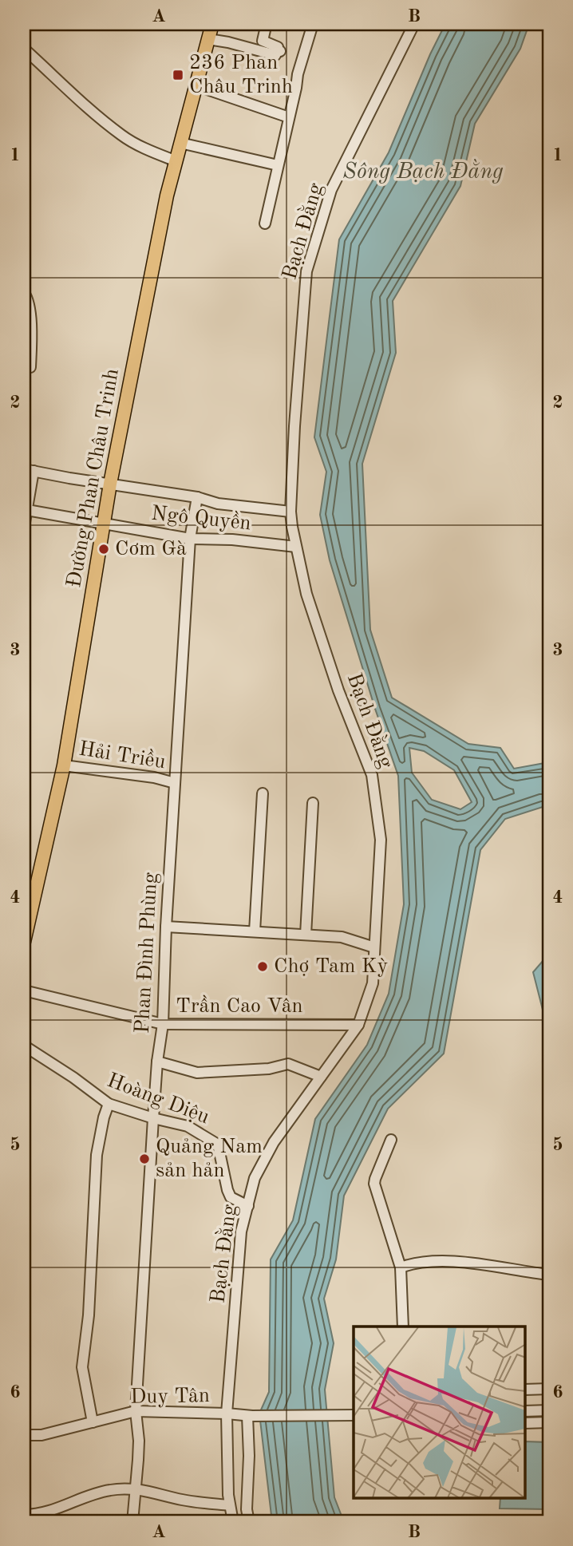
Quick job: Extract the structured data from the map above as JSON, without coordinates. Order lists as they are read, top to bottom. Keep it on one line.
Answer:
{"streets":{"main road":["Đường Phan Châu Trinh"],"street":["Bạch Đằng","Ngô Quyền","Hải Triều","Phan Đình Phùng","Trần Cao Vân","Hoàng Diệu","Duy Tân"]},"crossings":[["Bạch Đằng","Ngô Quyền"],["Bạch Đằng","Trần Cao Vân"],["Bạch Đằng","Hoàng Diệu"],["Bạch Đằng","Duy Tân"],["Đường Phan Châu Trinh","Ngô Quyền"],["Đường Phan Châu Trinh","Hải Triều"],["Ngô Quyền","Phan Đình Phùng"],["Hải Triều","Phan Đình Phùng"],["Phan Đình Phùng","Trần Cao Vân"],["Phan Đình Phùng","Hoàng Diệu"],["Phan Đình Phùng","Duy Tân"]],"water":["Sông Bạch Đằng"],"places":{"transit":["236 Phan Châu Trinh"],"other":["Cơm Gà","Chợ Tam Kỳ","Quảng Nam sản hản"]},"grid":{"columns":["A","B"],"rows":["1","2","3","4","5","6"]}}
